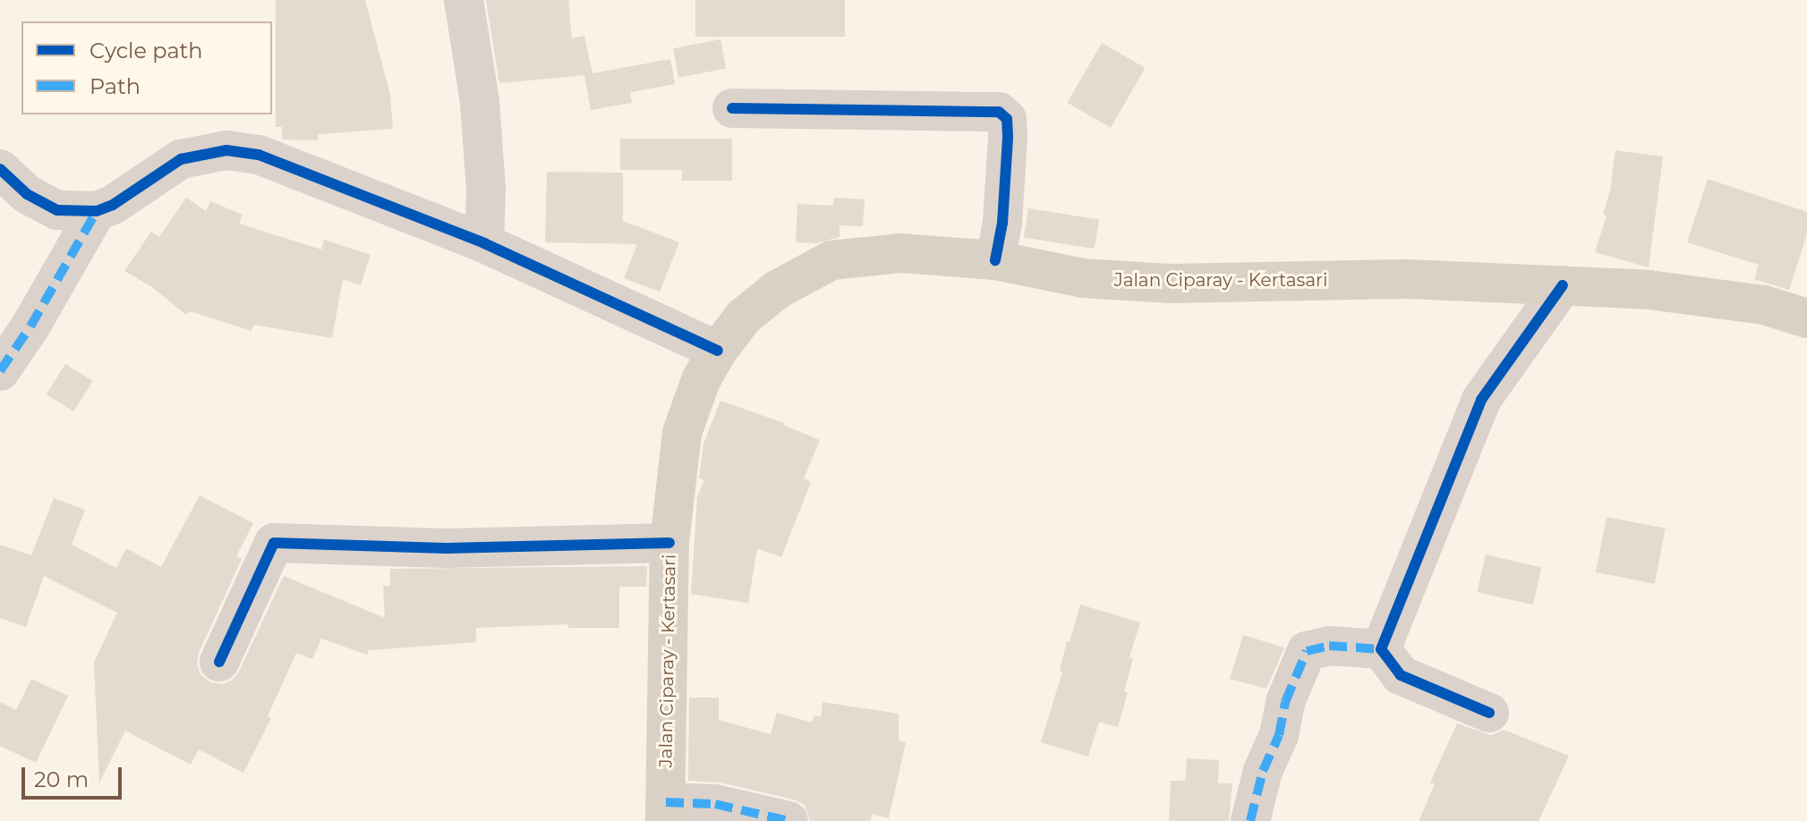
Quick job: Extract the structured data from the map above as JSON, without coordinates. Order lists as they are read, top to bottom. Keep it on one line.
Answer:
{"streets":{"main road":["Jalan Ciparay - Kertasari"]},"legend":["Cycle path","Path"],"scale_bar":"20 m"}
